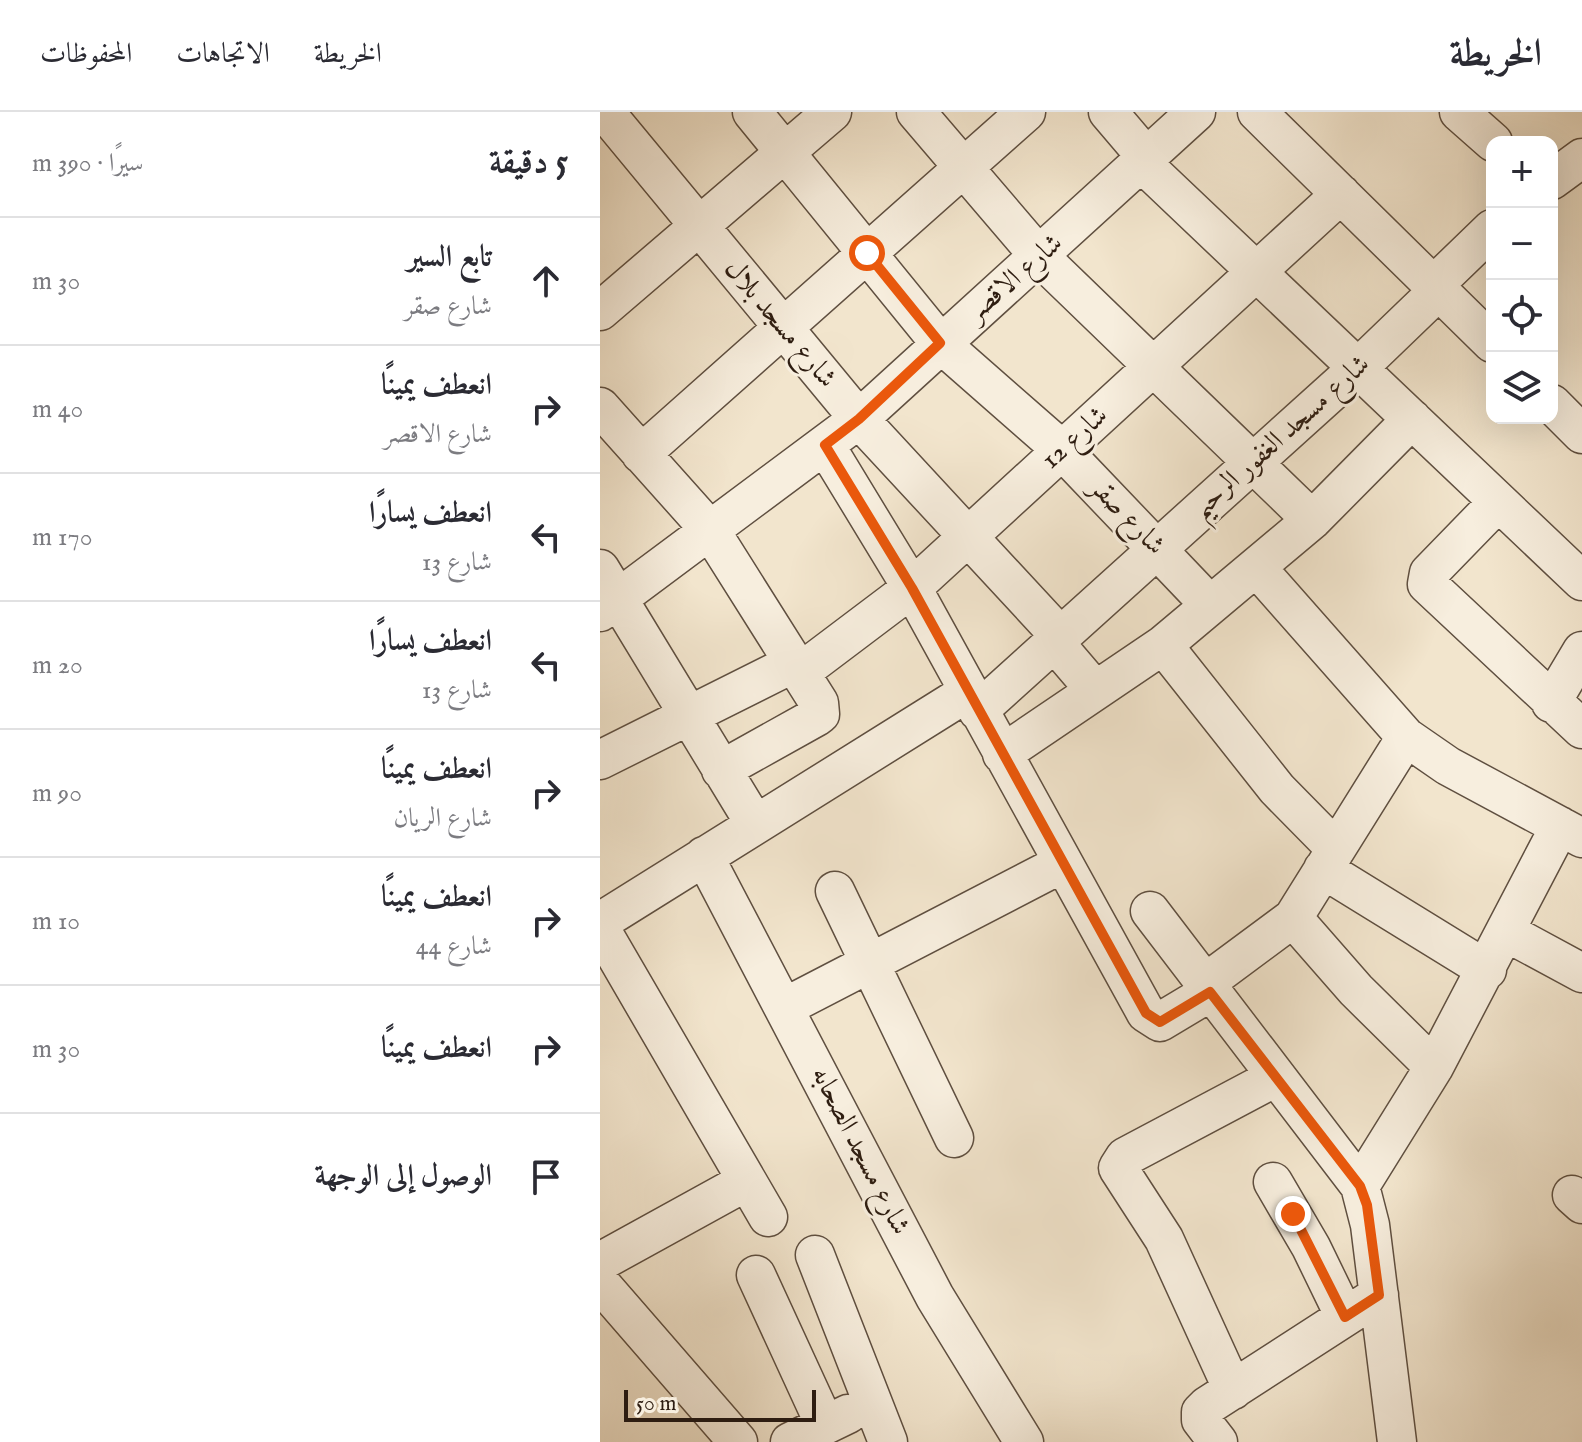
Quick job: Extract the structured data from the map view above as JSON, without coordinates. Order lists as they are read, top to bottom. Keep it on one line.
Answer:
{"streets":{"street":["شارع الاقصر","شارع مسجد بلال","شارع مسجد الغفور الرحيم","شارع 12","شارع صقر","شارع مسجد الصحابه"]},"crossings":[["شارع الاقصر","شارع مسجد بلال"],["شارع الاقصر","شارع صقر"],["شارع مسجد بلال","شارع مسجد الغفور الرحيم"],["شارع مسجد بلال","شارع 12"],["شارع مسجد الغفور الرحيم","شارع صقر"],["شارع مسجد الغفور الرحيم","شارع مسجد الصحابه"],["شارع 12","شارع صقر"]],"scale_bar":"50 m","page":{"header":"الخريطة","nav":["الخريطة","الاتجاهات","المحفوظات"],"heading":["5 دقيقة","سيرًا · 390 m"],"map_buttons":["+","−"],"list":[["تابع السير","شارع صقر","30 m"],["انعطف يمينًا","شارع الاقصر","40 m"],["انعطف يسارًا","شارع 13","170 m"],["انعطف يسارًا","شارع 13","20 m"],["انعطف يمينًا","شارع الريان","90 m"],["انعطف يمينًا","شارع 44","10 m"],["انعطف يمينًا","30 m"],"الوصول إلى الوجهة"],"scale":"50 m"}}
